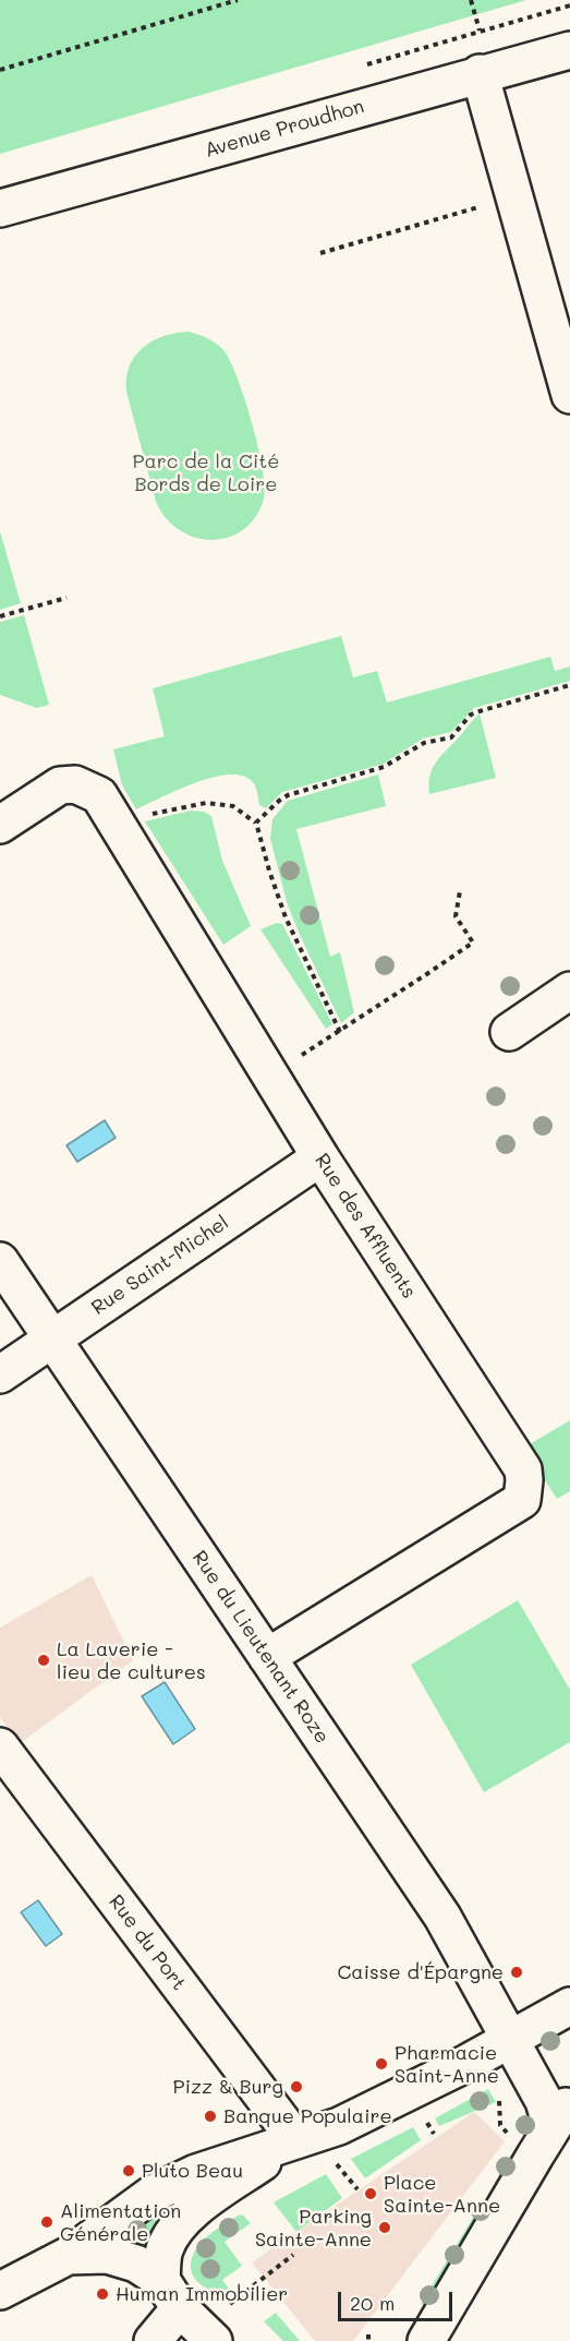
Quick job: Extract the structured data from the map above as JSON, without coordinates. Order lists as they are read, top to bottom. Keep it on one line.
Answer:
{"streets":{"street":["Avenue Proudhon","Rue des Affluents","Rue Saint-Michel","Rue du Lieutenant Roze","Rue du Port"]},"crossings":[["Rue des Affluents","Rue Saint-Michel"],["Rue des Affluents","Rue du Lieutenant Roze"],["Rue Saint-Michel","Rue du Lieutenant Roze"]],"parks":["Parc de la Cité Bords de Loire"],"places":["La Laverie - lieu de cultures","Caisse d'Épargne","Pharmacie Saint-Anne","Pizz & Burg","Banque Populaire","Pluto Beau","Place Sainte-Anne","Alimentation Générale","Parking Sainte-Anne","Human Immobilier"],"scale_bar":"20 m"}
